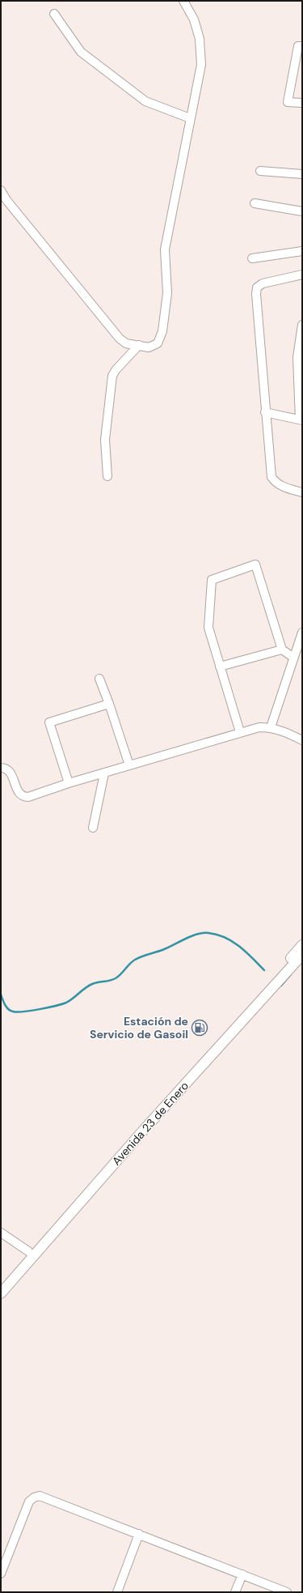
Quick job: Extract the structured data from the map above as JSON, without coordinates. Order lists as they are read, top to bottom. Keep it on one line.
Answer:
{"streets":{"main road":["Avenida 23 de Enero"]},"places":{"fuel station":["Estación de Servicio de Gasoil"]}}
